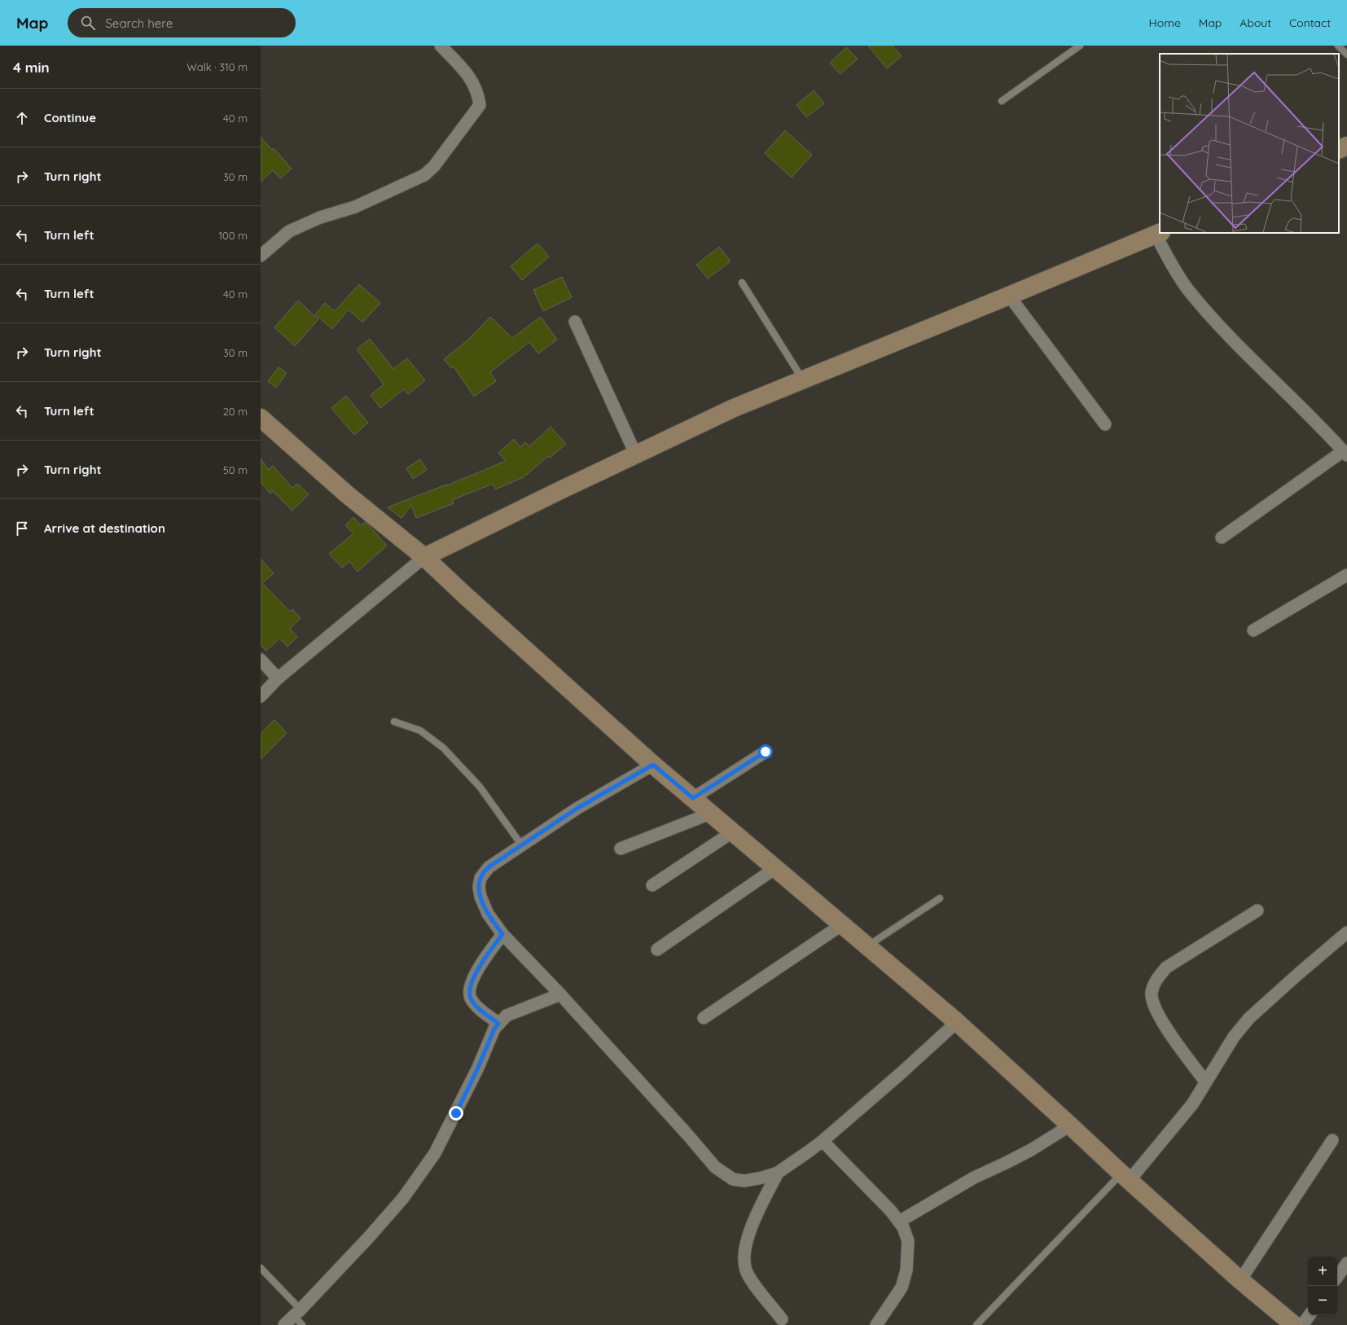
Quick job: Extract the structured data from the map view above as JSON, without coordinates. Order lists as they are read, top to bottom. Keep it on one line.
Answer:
{"page":{"header":"Map","search":"Search here","nav":["Home","Map","About","Contact"],"heading":["4 min","Walk · 310 m"],"list":[["Continue","40 m"],["Turn right","30 m"],["Turn left","100 m"],["Turn left","40 m"],["Turn right","30 m"],["Turn left","20 m"],["Turn right","50 m"],"Arrive at destination"],"map_buttons":["+","−"]}}
